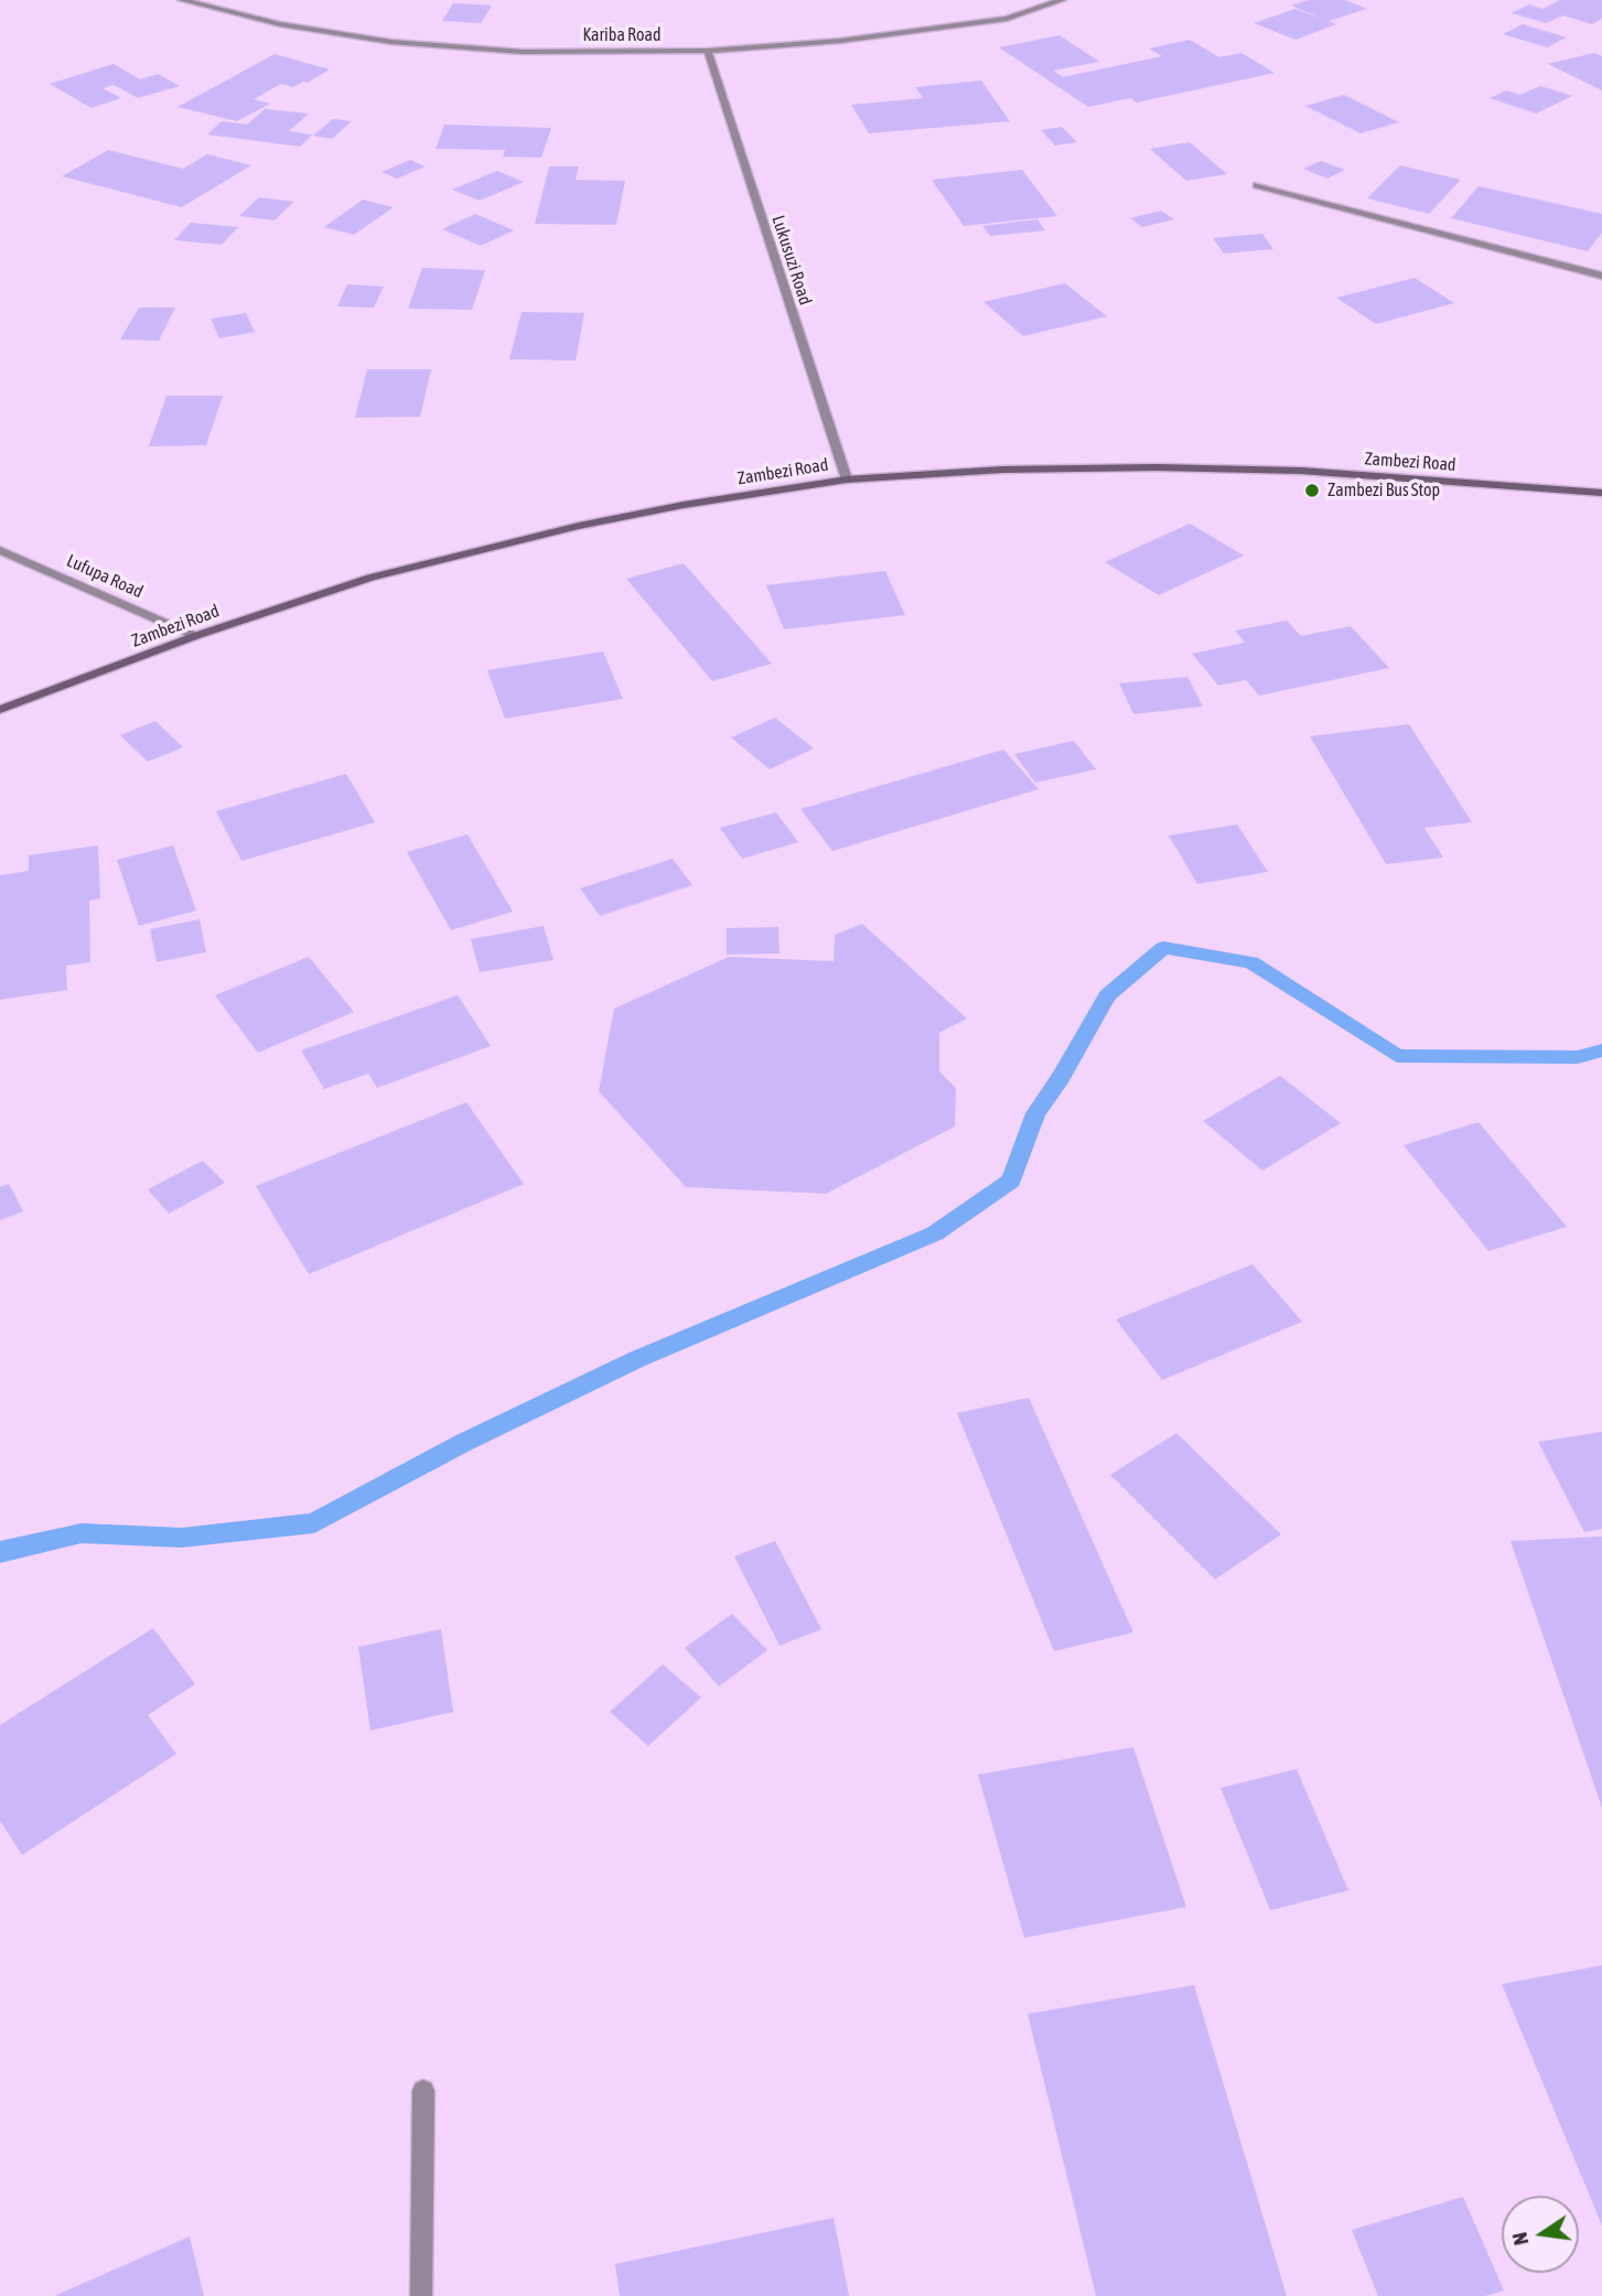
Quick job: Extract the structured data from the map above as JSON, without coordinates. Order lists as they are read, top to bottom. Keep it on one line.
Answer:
{"streets":{"main road":["Zambezi Road"],"street":["Kariba Road","Lukusuzi Road","Lufupa Road"]},"crossings":[["Kariba Road","Lukusuzi Road"],["Lukusuzi Road","Zambezi Road"],["Zambezi Road","Lufupa Road"]],"places":["Zambezi Bus Stop"],"north":"left"}
